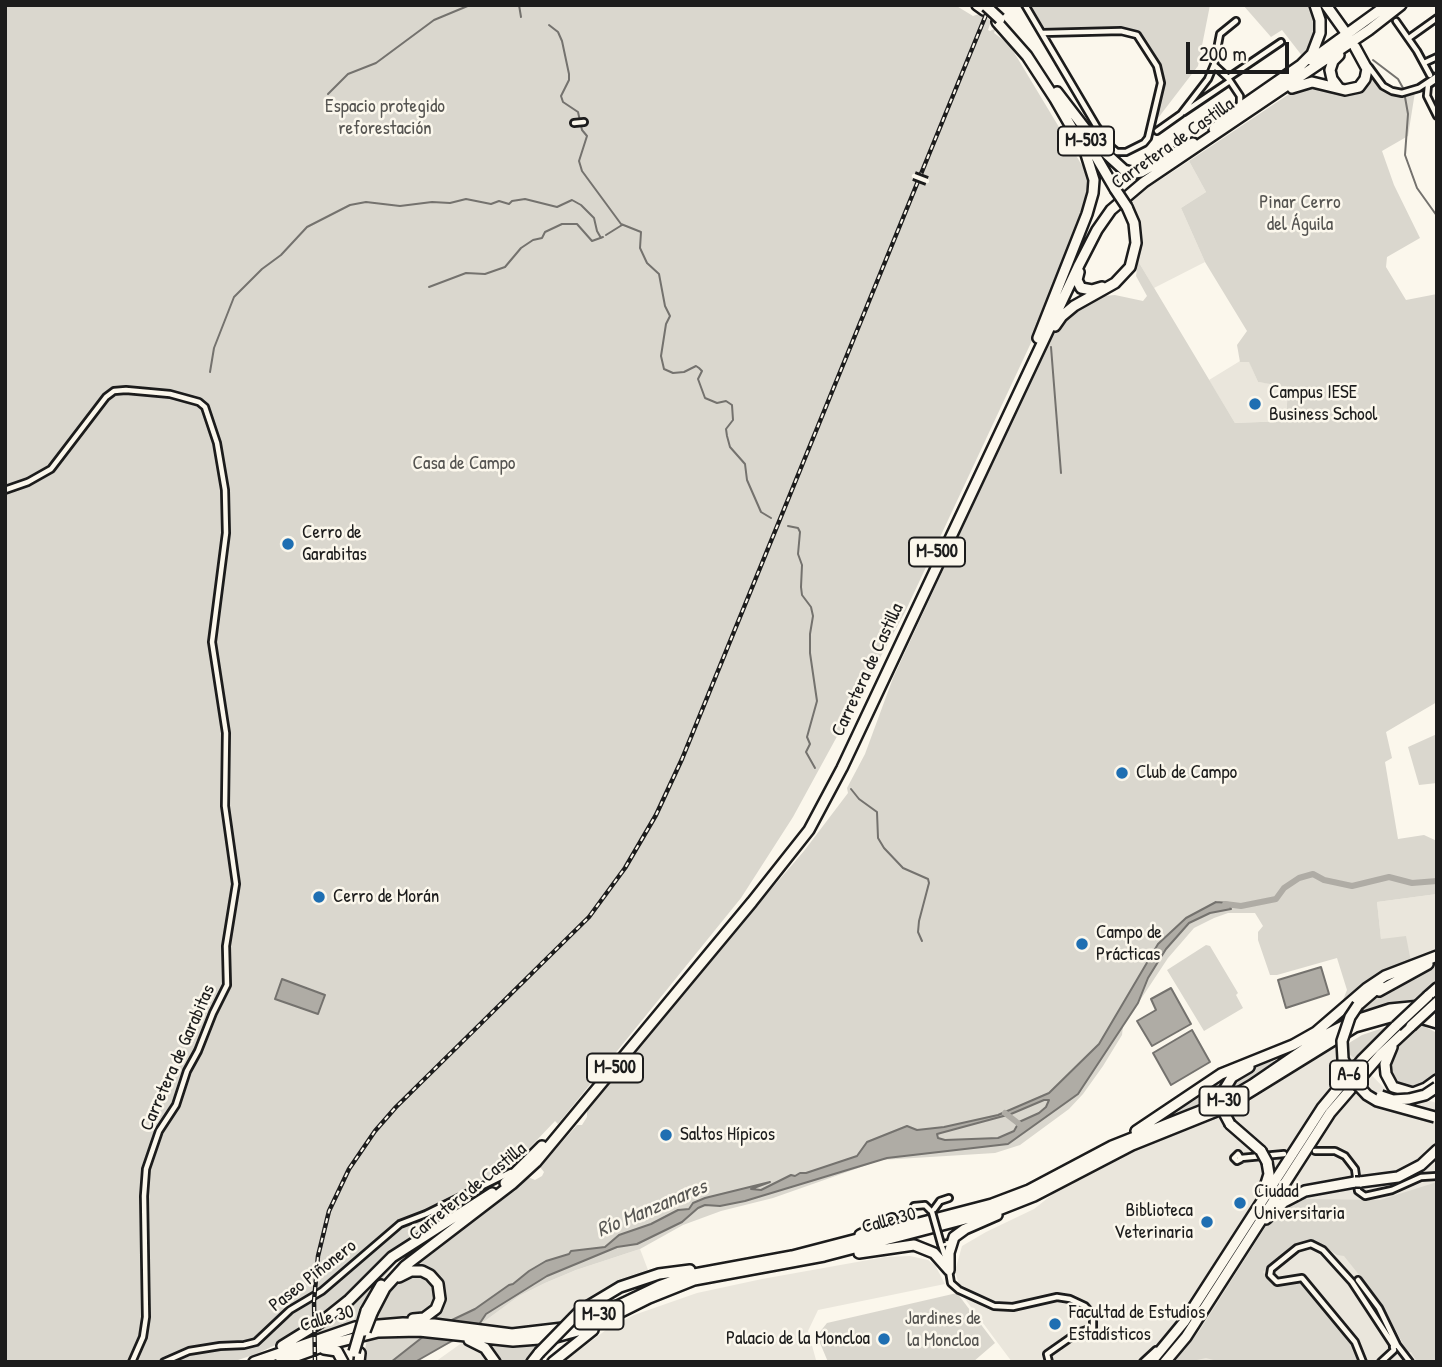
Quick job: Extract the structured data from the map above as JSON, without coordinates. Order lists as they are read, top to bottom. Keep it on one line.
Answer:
{"streets":{"highway":["M-503","Carretera de Castilla","M-500","A-6","M-30","Calle 30"],"street":["Carretera de Garabitas","Paseo Piñonero"]},"crossings":[["M-503","Carretera de Castilla"],["M-503","M-500"],["Carretera de Castilla","M-500"],["A-6","M-30"],["M-30","Calle 30"]],"water":["Río Manzanares"],"parks":["Espacio protegido reforestación","Pinar Cerro del Águila","Casa de Campo","Jardines de la Moncloa"],"places":["Campus IESE Business School","Cerro de Garabitas","Club de Campo","Cerro de Morán","Campo de Prácticas","Saltos Hípicos","Ciudad Universitaria","Biblioteca Veterinaria","Facultad de Estudios Estadísticos","Palacio de la Moncloa"],"scale_bar":"200 m"}
